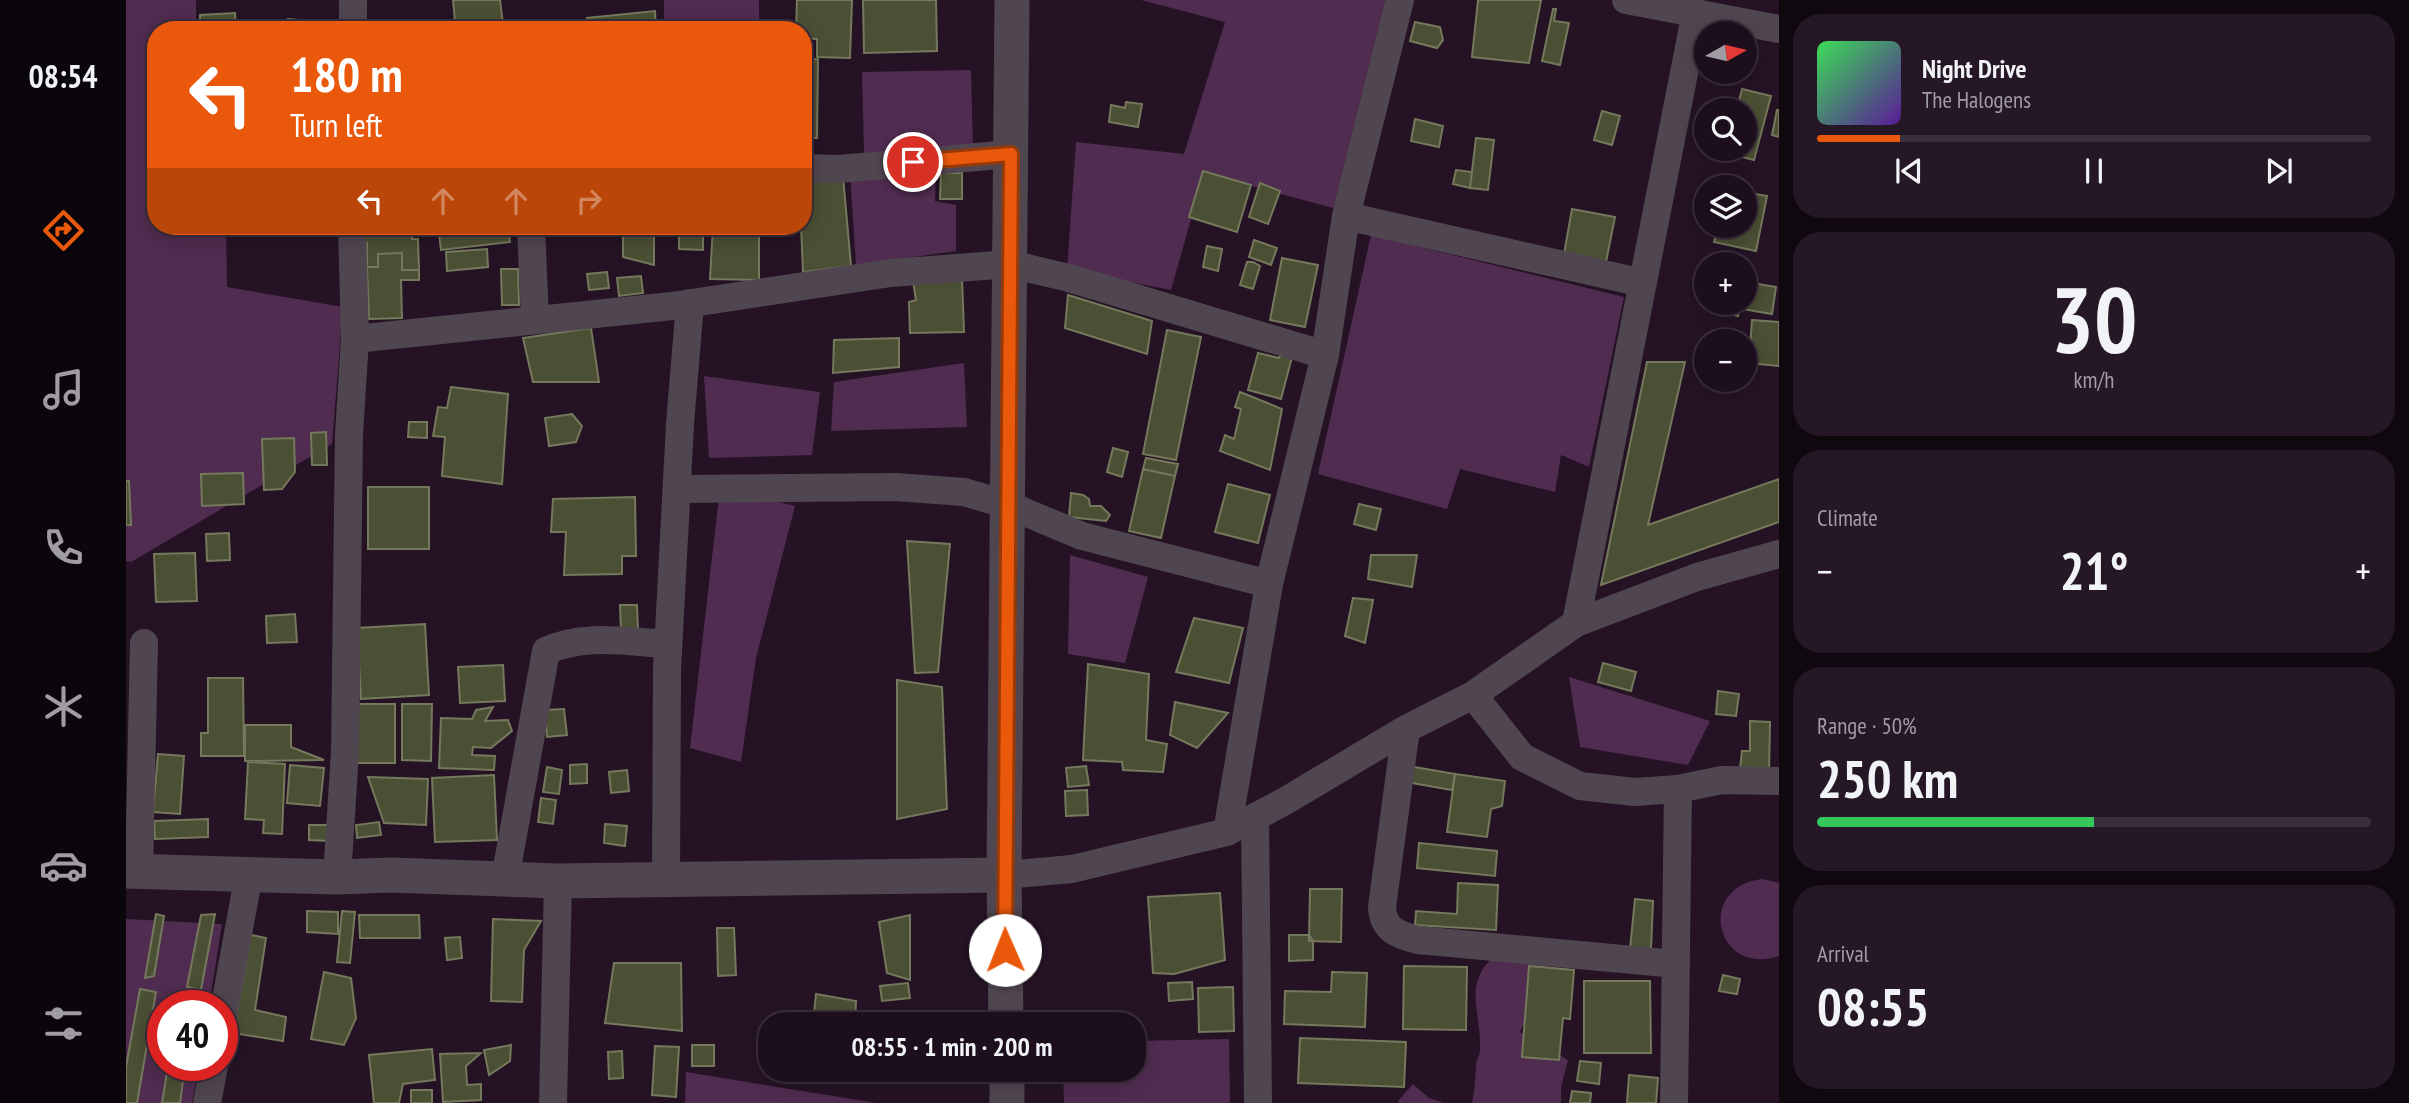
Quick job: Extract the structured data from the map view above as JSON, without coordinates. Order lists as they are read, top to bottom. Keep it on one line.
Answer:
{"north":"right","page":{"tabs":"08:54","map_buttons":["+","−"],"turn":["180 m","Turn left"],"song":["Night Drive","The Halogens"],"tile":[["30","km/h"],"Climate",["Range · 50%","250 km"],["Arrival","08:55"]],"heat":["−","21°","+"],"limit":"40","trip":"08:55 · 1 min · 200 m"}}
